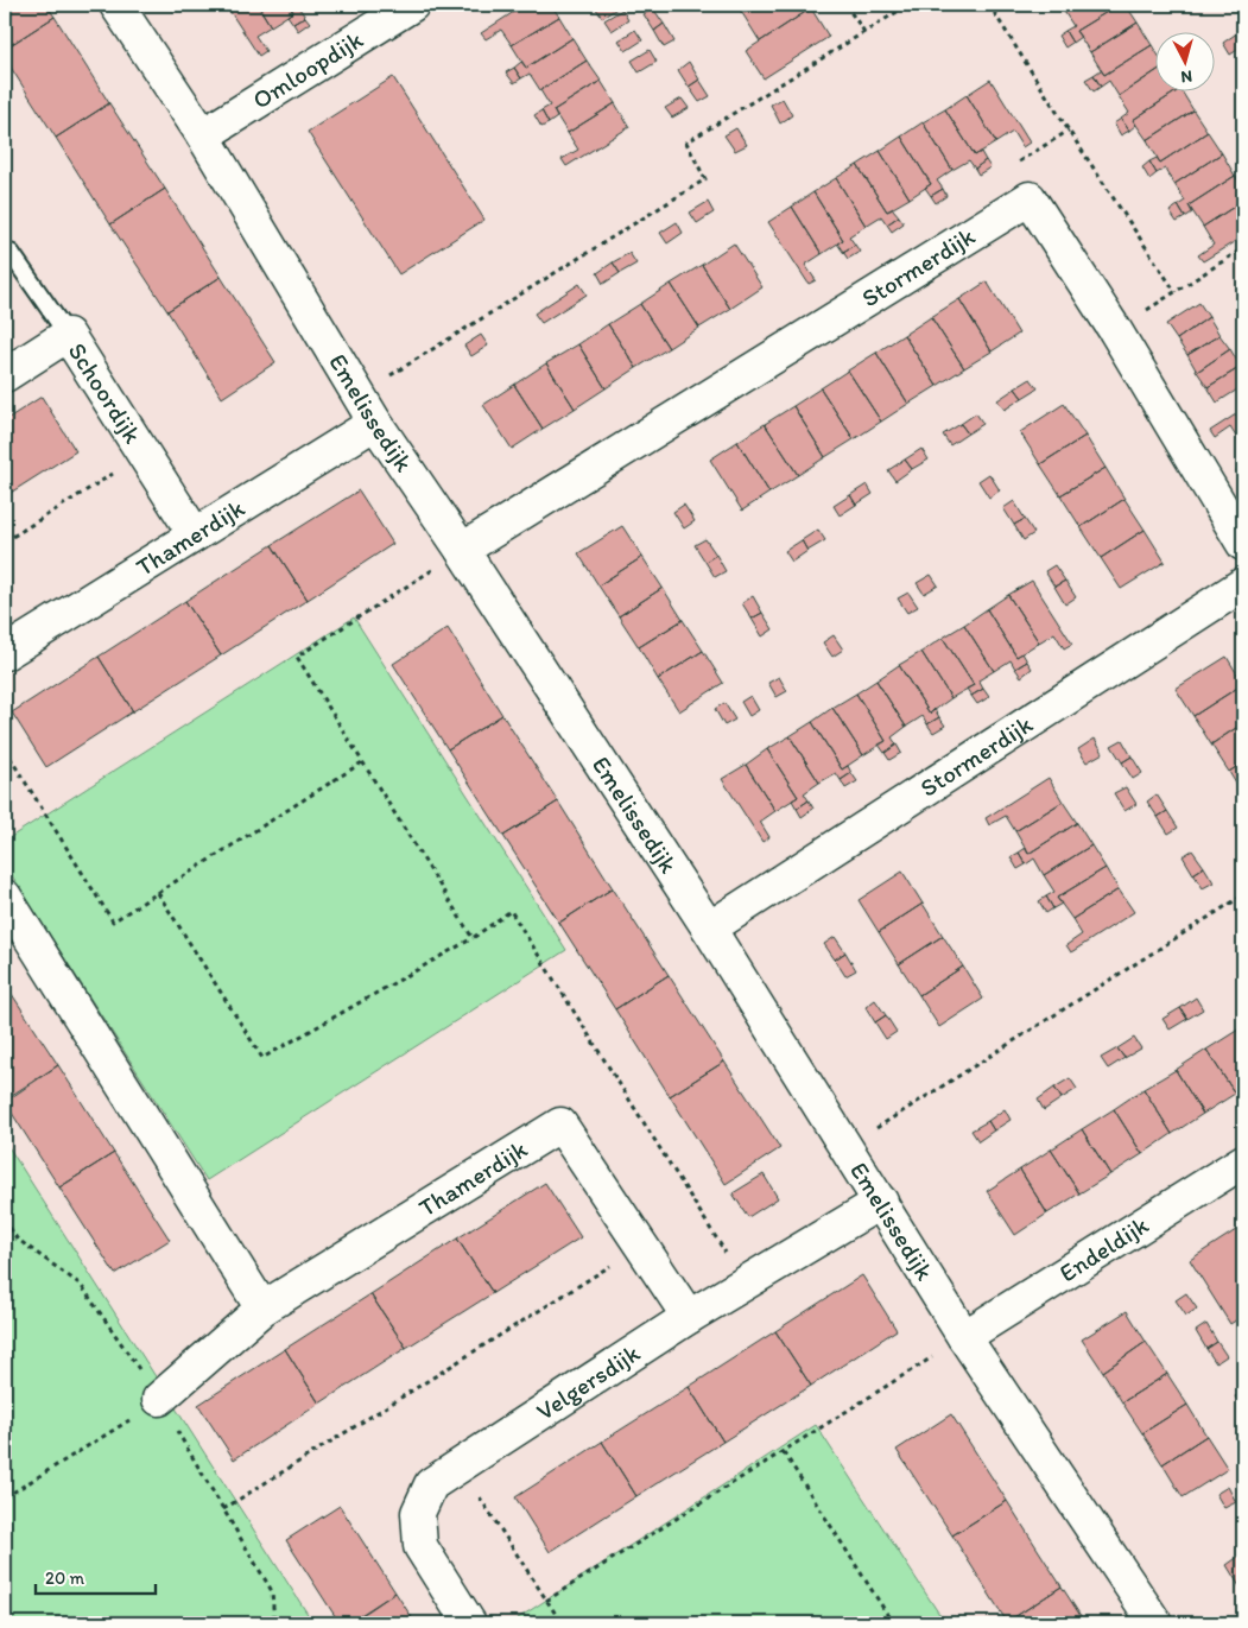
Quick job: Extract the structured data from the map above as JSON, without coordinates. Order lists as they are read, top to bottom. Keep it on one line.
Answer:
{"streets":{"street":["Omloopdijk","Stormerdijk","Schoordijk","Emelissedijk","Thamerdijk","Endeldijk","Velgersdijk"]},"crossings":[["Omloopdijk","Emelissedijk"],["Stormerdijk","Emelissedijk"],["Schoordijk","Thamerdijk"],["Emelissedijk","Thamerdijk"],["Emelissedijk","Endeldijk"],["Emelissedijk","Velgersdijk"],["Thamerdijk","Velgersdijk"]],"scale_bar":"20 m","north":"bottom"}
